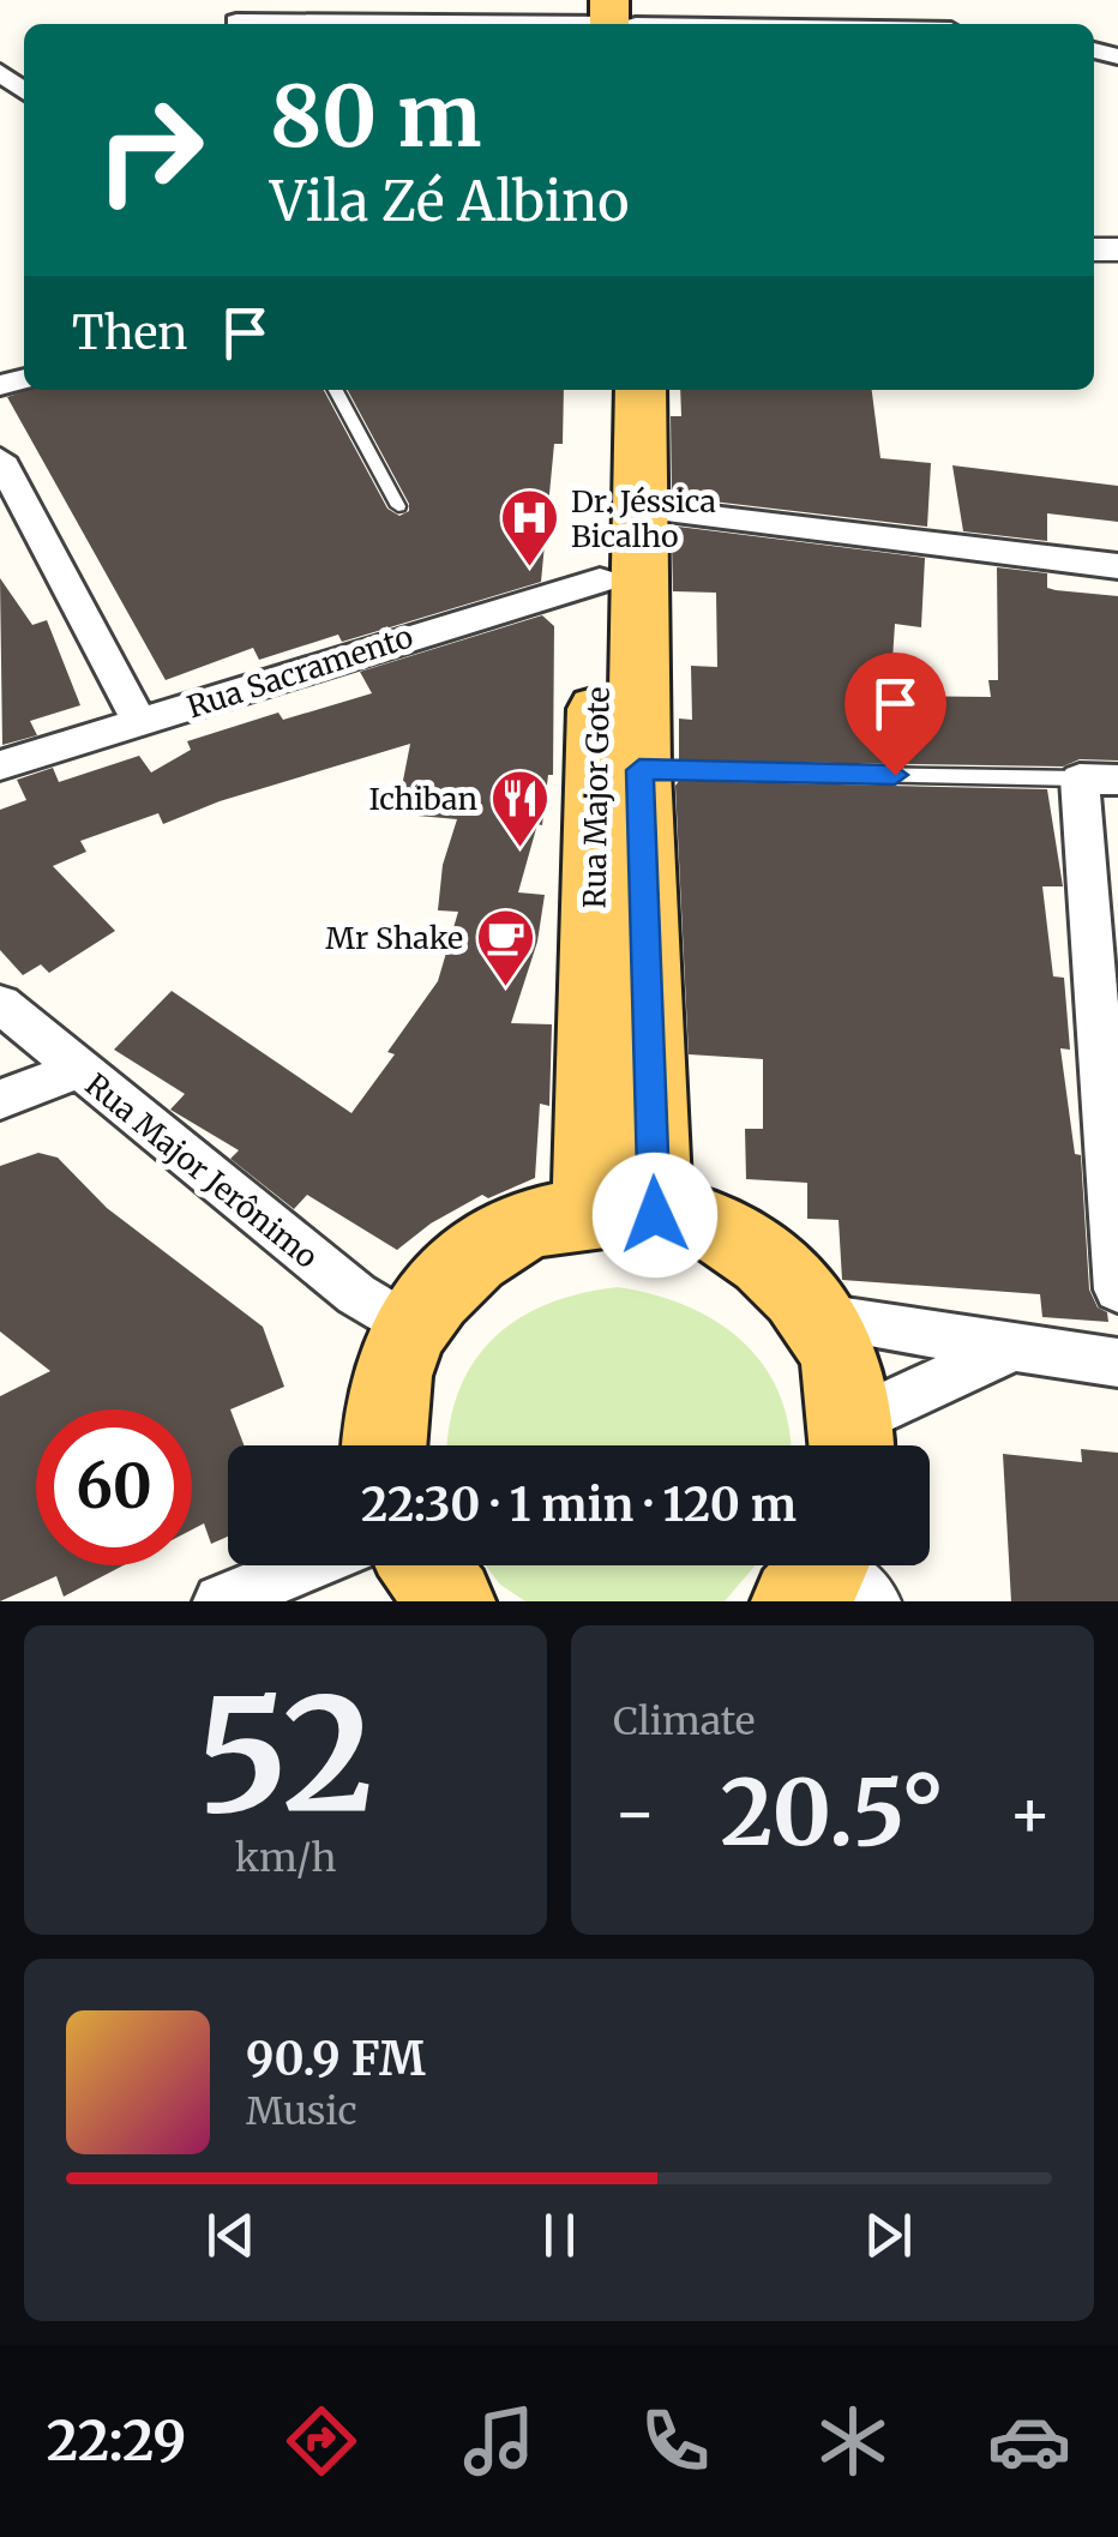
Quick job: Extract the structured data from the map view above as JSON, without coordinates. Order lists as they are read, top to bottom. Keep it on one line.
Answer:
{"streets":{"main road":["Rua Major Gote"],"street":["Rua Sacramento","Rua Major Jerônimo"]},"crossings":[["Rua Sacramento","Rua Major Gote"]],"places":{"hospital":["Dr. Jéssica Bicalho"],"restaurant":["Ichiban"],"cafe":["Mr Shake"]},"page":{"turn":["80 m","Vila Zé Albino"],"then":"Then","limit":"60","trip":"22:30 · 1 min · 120 m","tile":[["52","km/h"],"Climate"],"heat":["−","20.5°","+"],"song":["90.9 FM","Music"],"tabs":"22:29"}}
